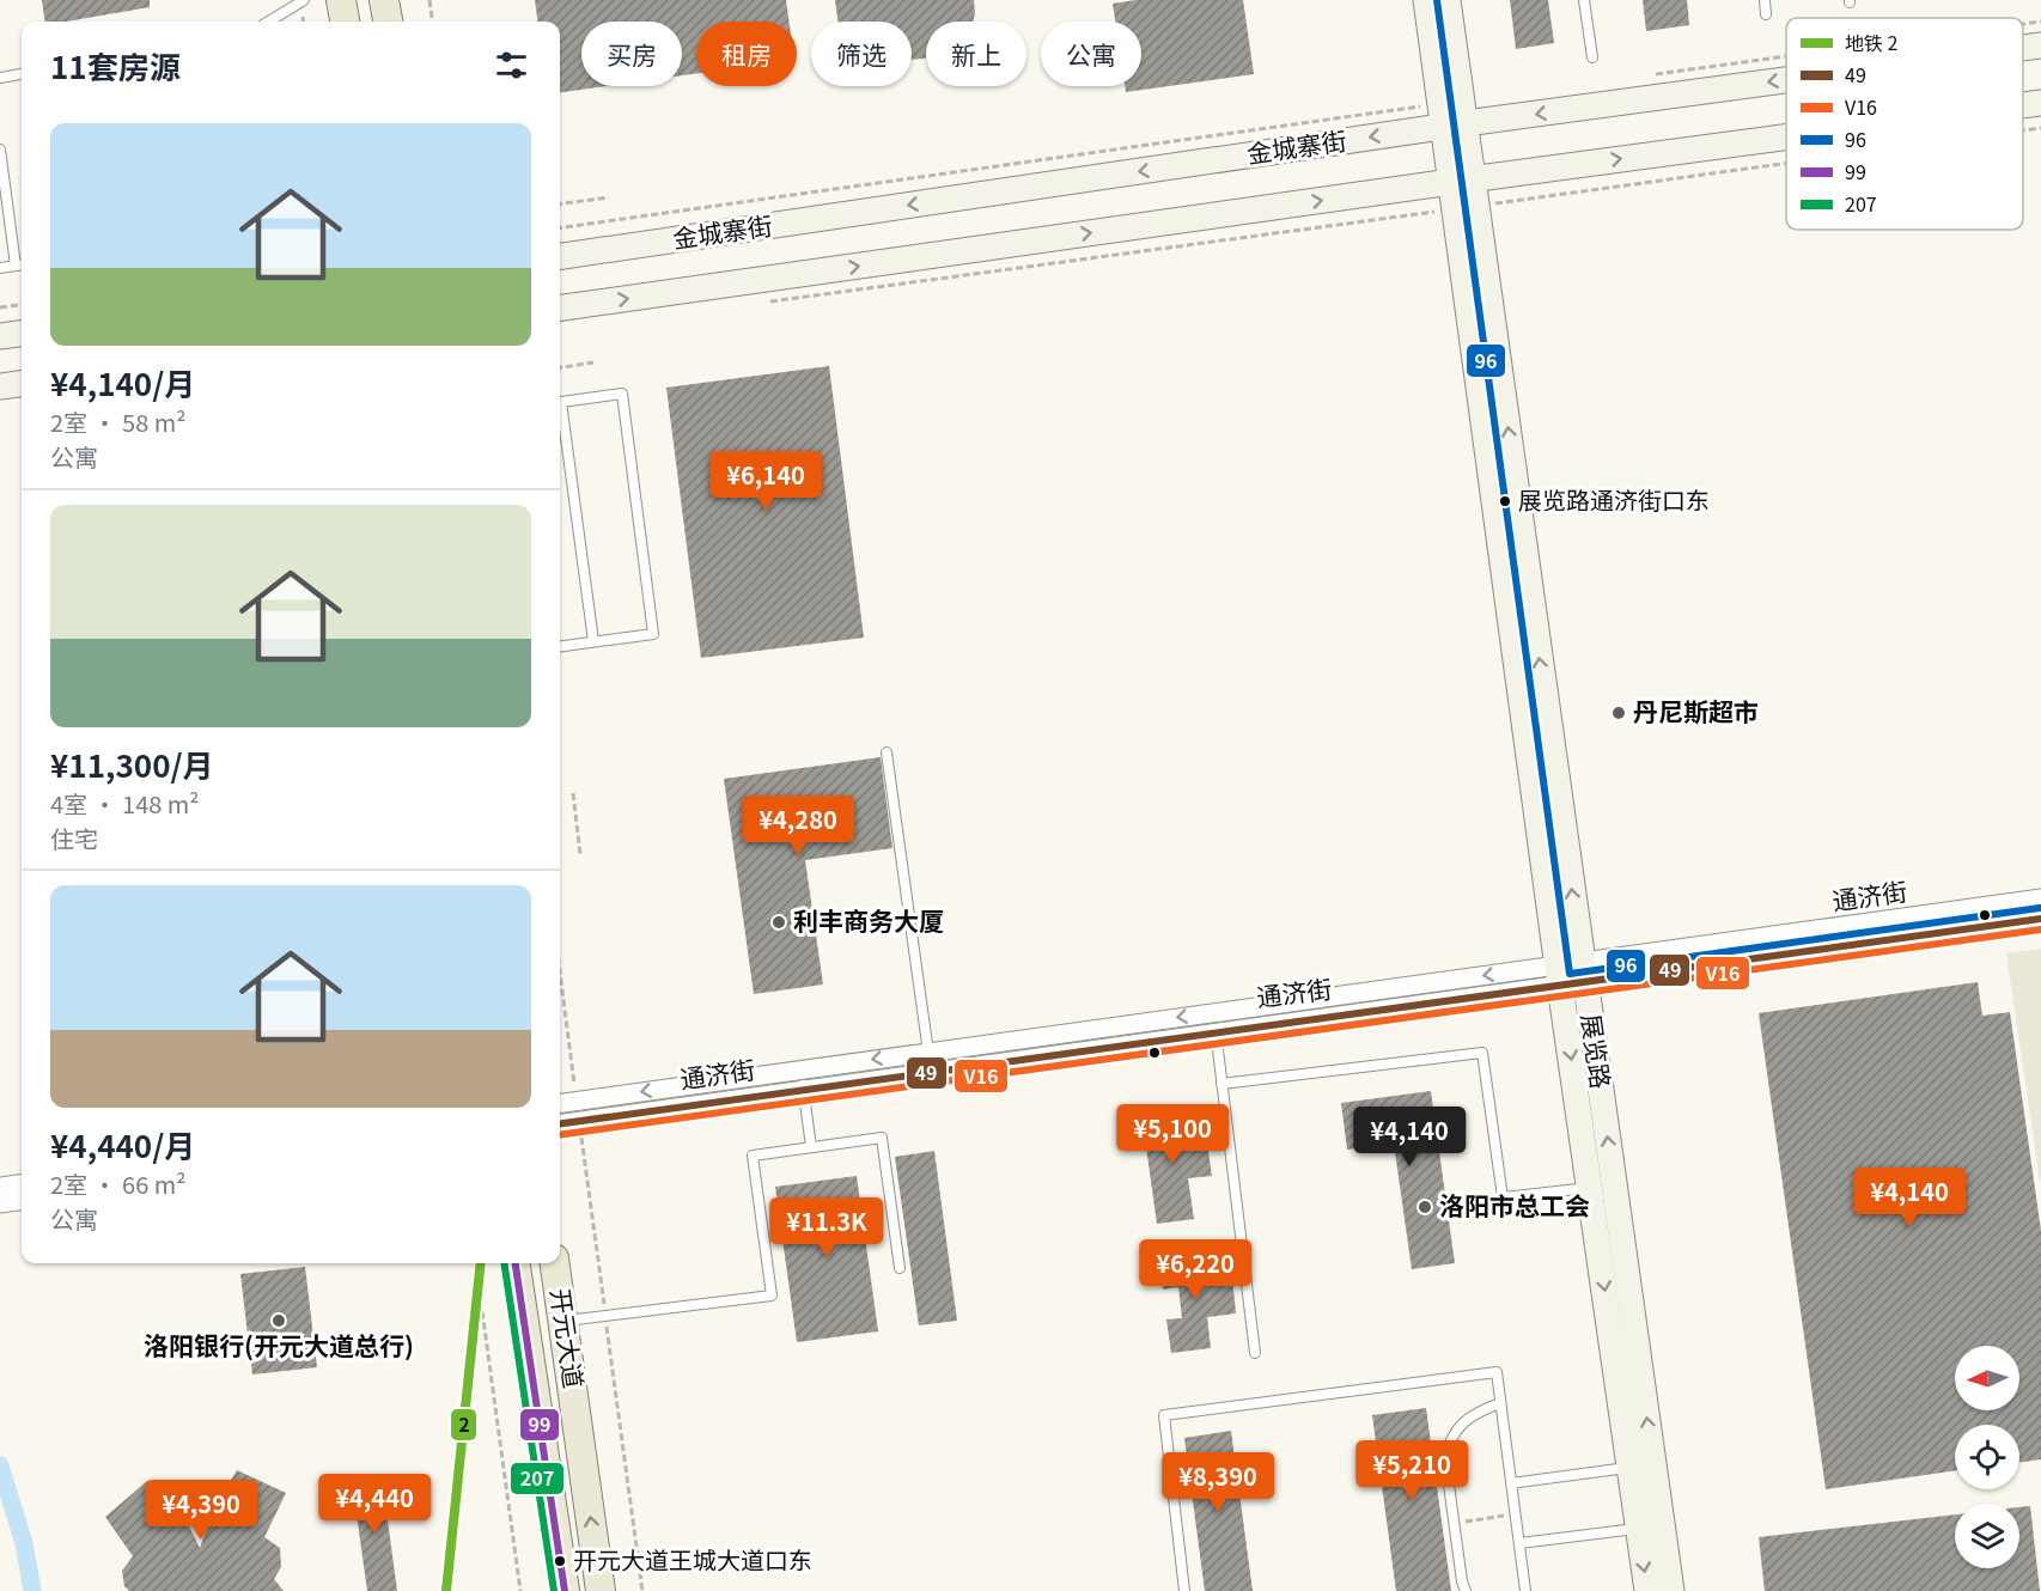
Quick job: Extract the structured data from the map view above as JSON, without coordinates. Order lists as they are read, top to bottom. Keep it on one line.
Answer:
{"streets":{"main road":["金城寨街","展览路","开元大道"],"street":["通济街"]},"crossings":[["金城寨街","展览路"],["通济街","展览路"]],"places":["展览路通济街口东","丹尼斯超市","利丰商务大厦","洛阳市总工会","洛阳银行(开元大道总行)","开元大道王城大道口东"],"lines":["transit line 96","transit line 49","transit line V16","metro line 2","transit line 99","transit line 207"],"legend":["地铁 2","49","V16","96","99","207"],"north":"left","page":{"chip":["买房","租房","筛选","新上","公寓"],"heading":"11套房源","list":[{"name":"¥4,140/月","note":"2室 · 58 m² · 公寓"},{"name":"¥11,300/月","note":"4室 · 148 m² · 住宅"},{"name":"¥4,440/月","note":"2室 · 66 m² · 公寓"}],"price":["¥6,140","¥4,280","¥5,100","¥4,140","¥4,140","¥11.3K","¥6,220","¥5,210","¥8,390","¥4,440","¥4,390"]}}
